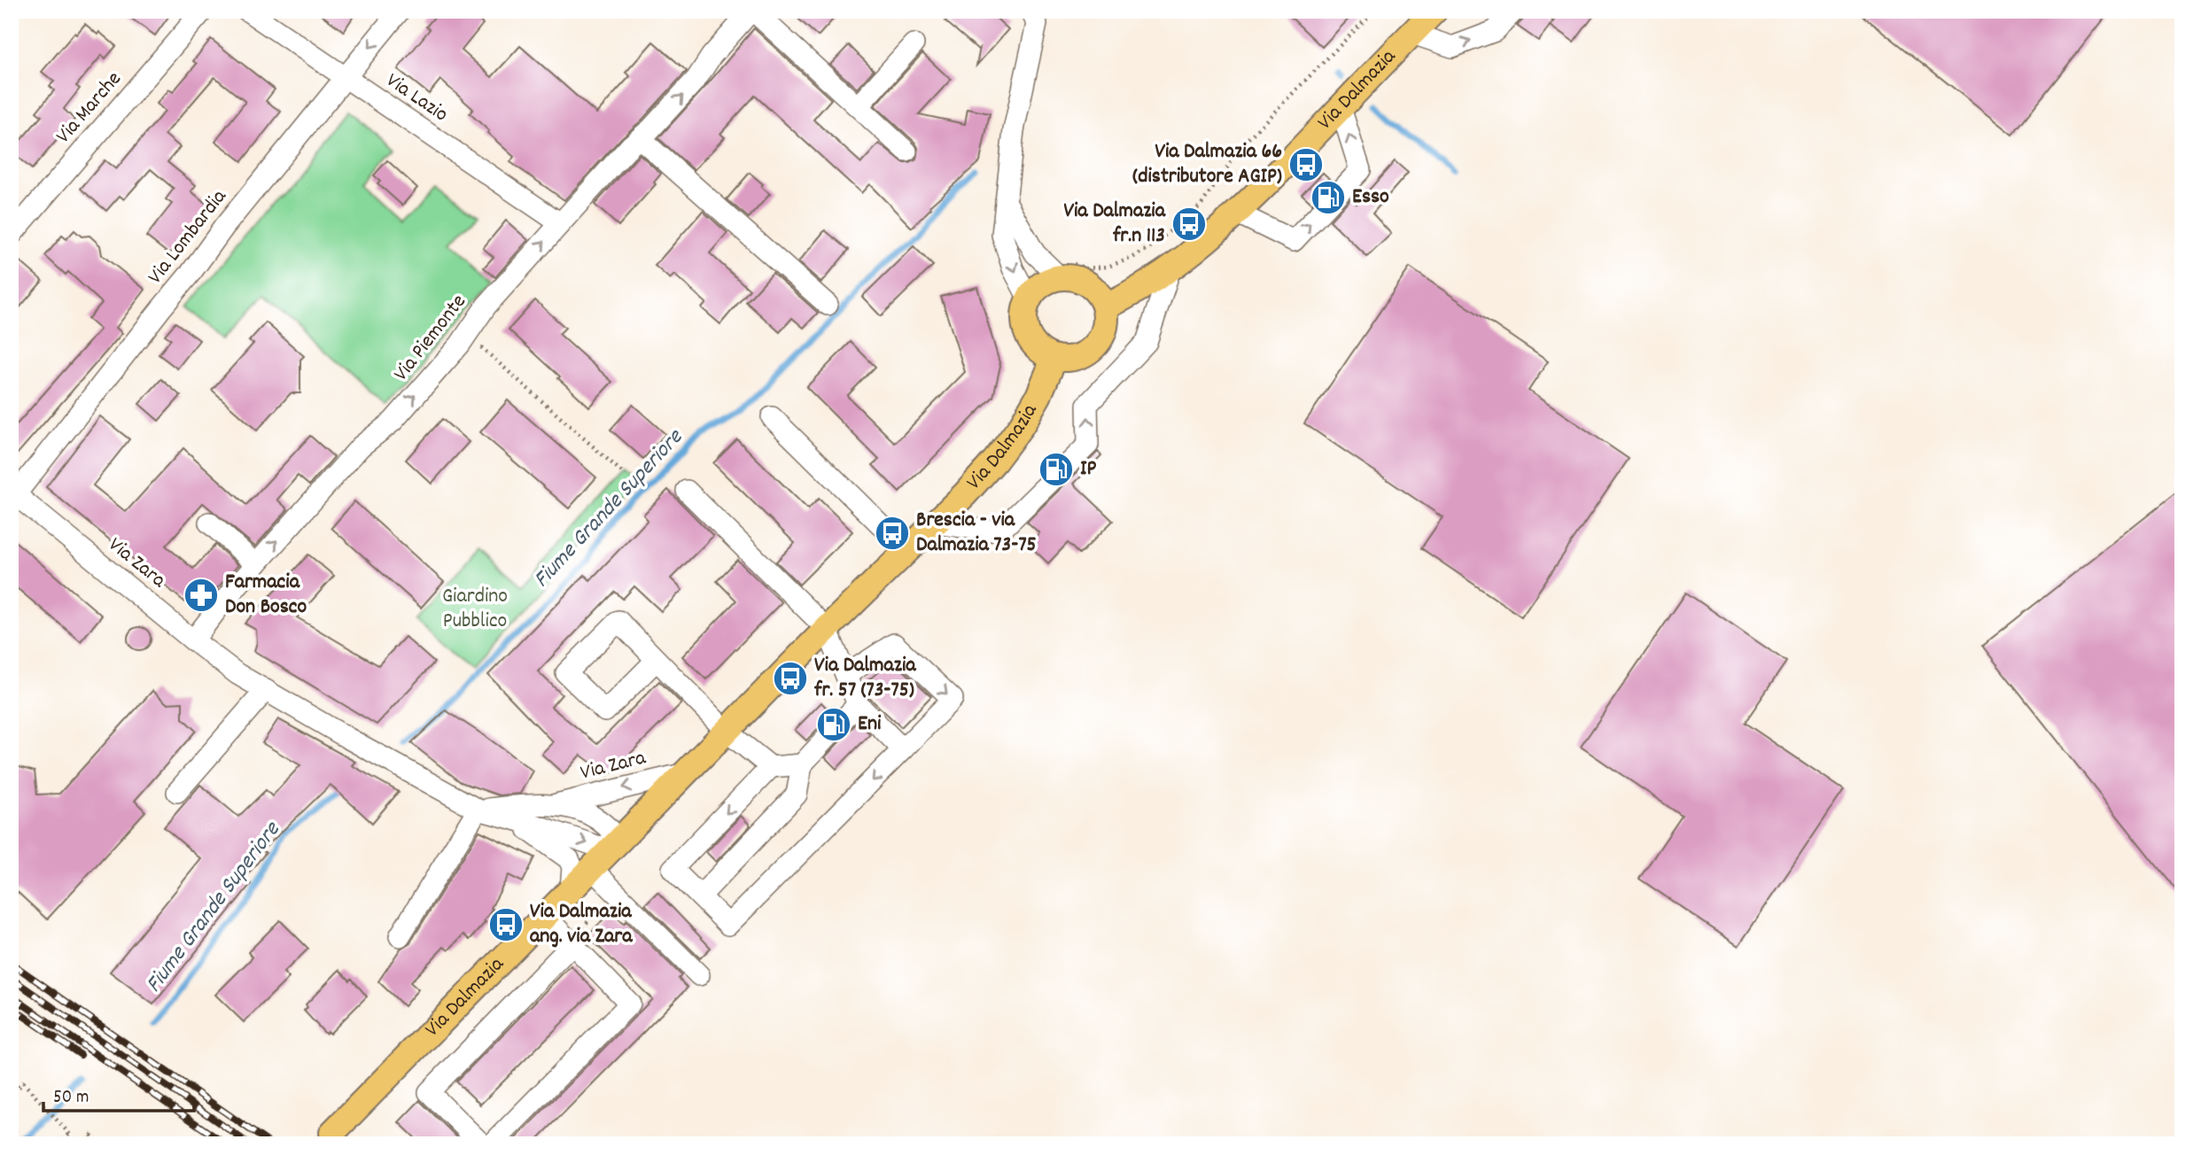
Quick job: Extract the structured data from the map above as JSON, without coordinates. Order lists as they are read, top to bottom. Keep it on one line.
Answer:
{"streets":{"main road":["Via Dalmazia"],"street":["Via Lazio","Via Marche","Via Lombardia","Via Piemonte","Via Zara"]},"crossings":[["Via Dalmazia","Via Zara"],["Via Lazio","Via Lombardia"],["Via Lazio","Via Piemonte"],["Via Lombardia","Via Zara"],["Via Piemonte","Via Zara"]],"one_way":["Via Piemonte"],"water":["Fiume Grande Superiore"],"parks":["Giardino Pubblico"],"places":{"bus stop":["Via Dalmazia 66 (distributore AGIP)","Via Dalmazia fr.n 113","Brescia - via Dalmazia 73-75","Via Dalmazia fr. 57 (73-75)","Via Dalmazia ang. via Zara"],"fuel station":["Esso","IP","Eni"],"pharmacy":["Farmacia Don Bosco"]},"scale_bar":"50 m"}
